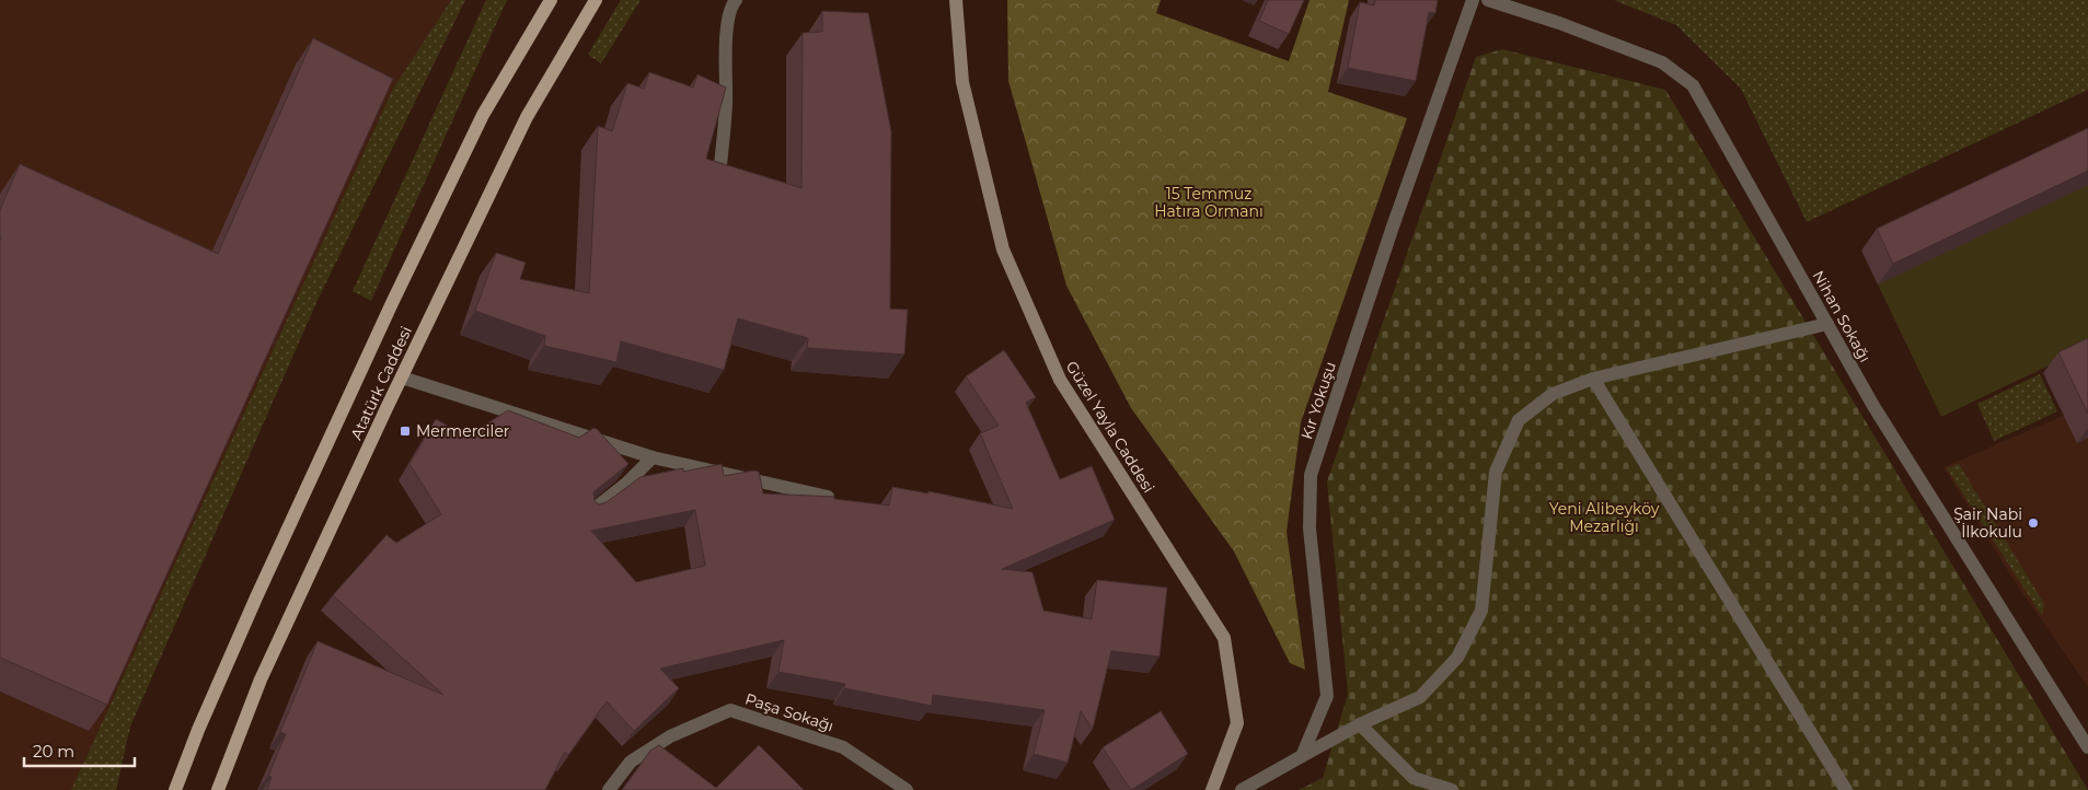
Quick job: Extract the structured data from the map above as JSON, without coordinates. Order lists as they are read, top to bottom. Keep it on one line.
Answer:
{"streets":{"main road":["Atatürk Caddesi","Güzel Yayla Caddesi"],"street":["Nihan Sokağı","Kır Yokuşu","Paşa Sokağı"]},"parks":["15 Temmuz Hatıra Ormanı","Yeni Alibeyköy Mezarlığı"],"places":{"transit":["Mermerciler"],"other":["Şair Nabi İlkokulu"]},"scale_bar":"20 m"}
